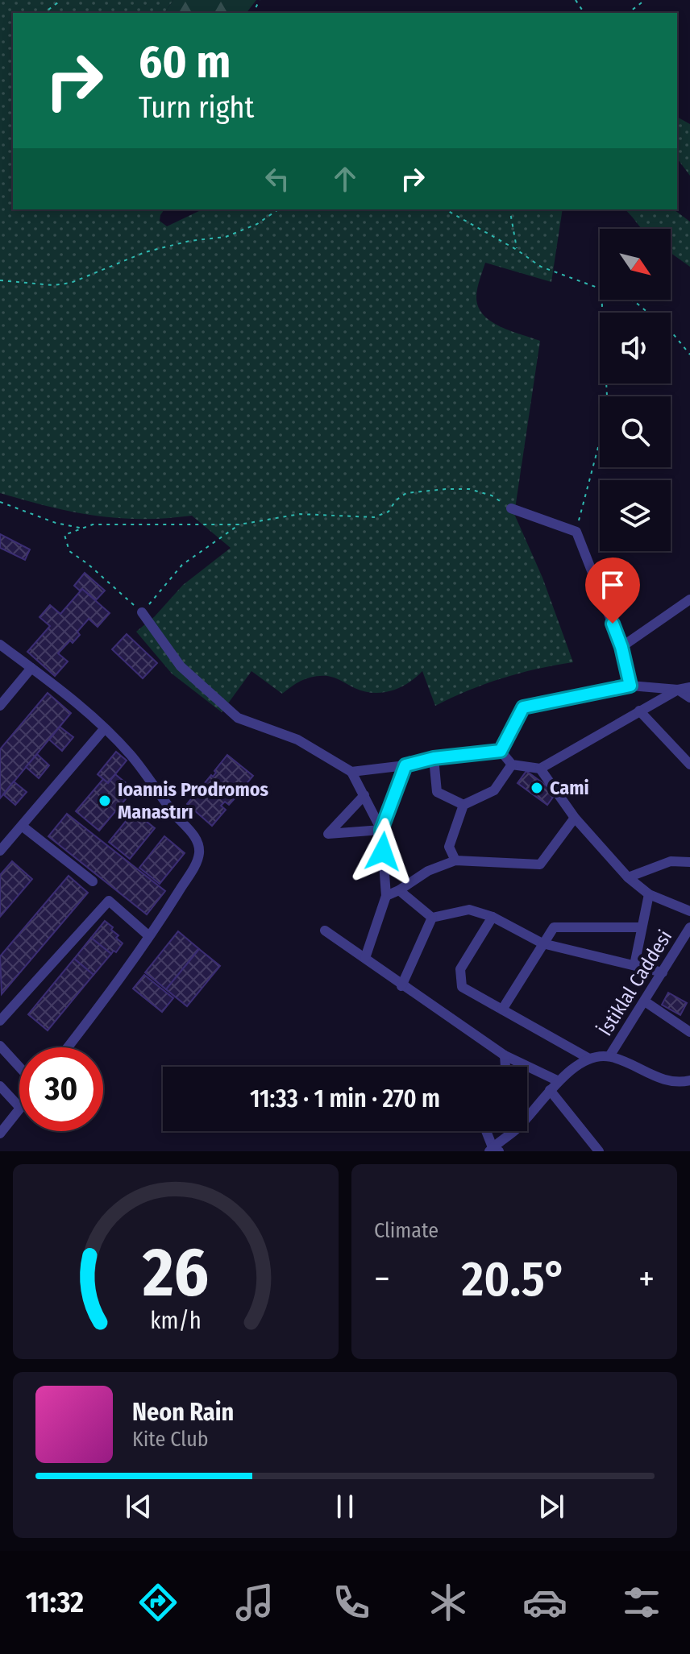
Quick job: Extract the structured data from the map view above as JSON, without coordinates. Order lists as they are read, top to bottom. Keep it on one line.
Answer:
{"streets":{"street":["İstiklal Caddesi"]},"places":["Cami","Ioannis Prodromos Manastırı"],"north":"bottom right","page":{"turn":["60 m","Turn right"],"limit":"30","trip":"11:33 · 1 min · 270 m","tile":"Climate","heat":["−","20.5°","+"],"song":["Neon Rain","Kite Club"],"tabs":"11:32","gauge":["26","km/h"]}}
